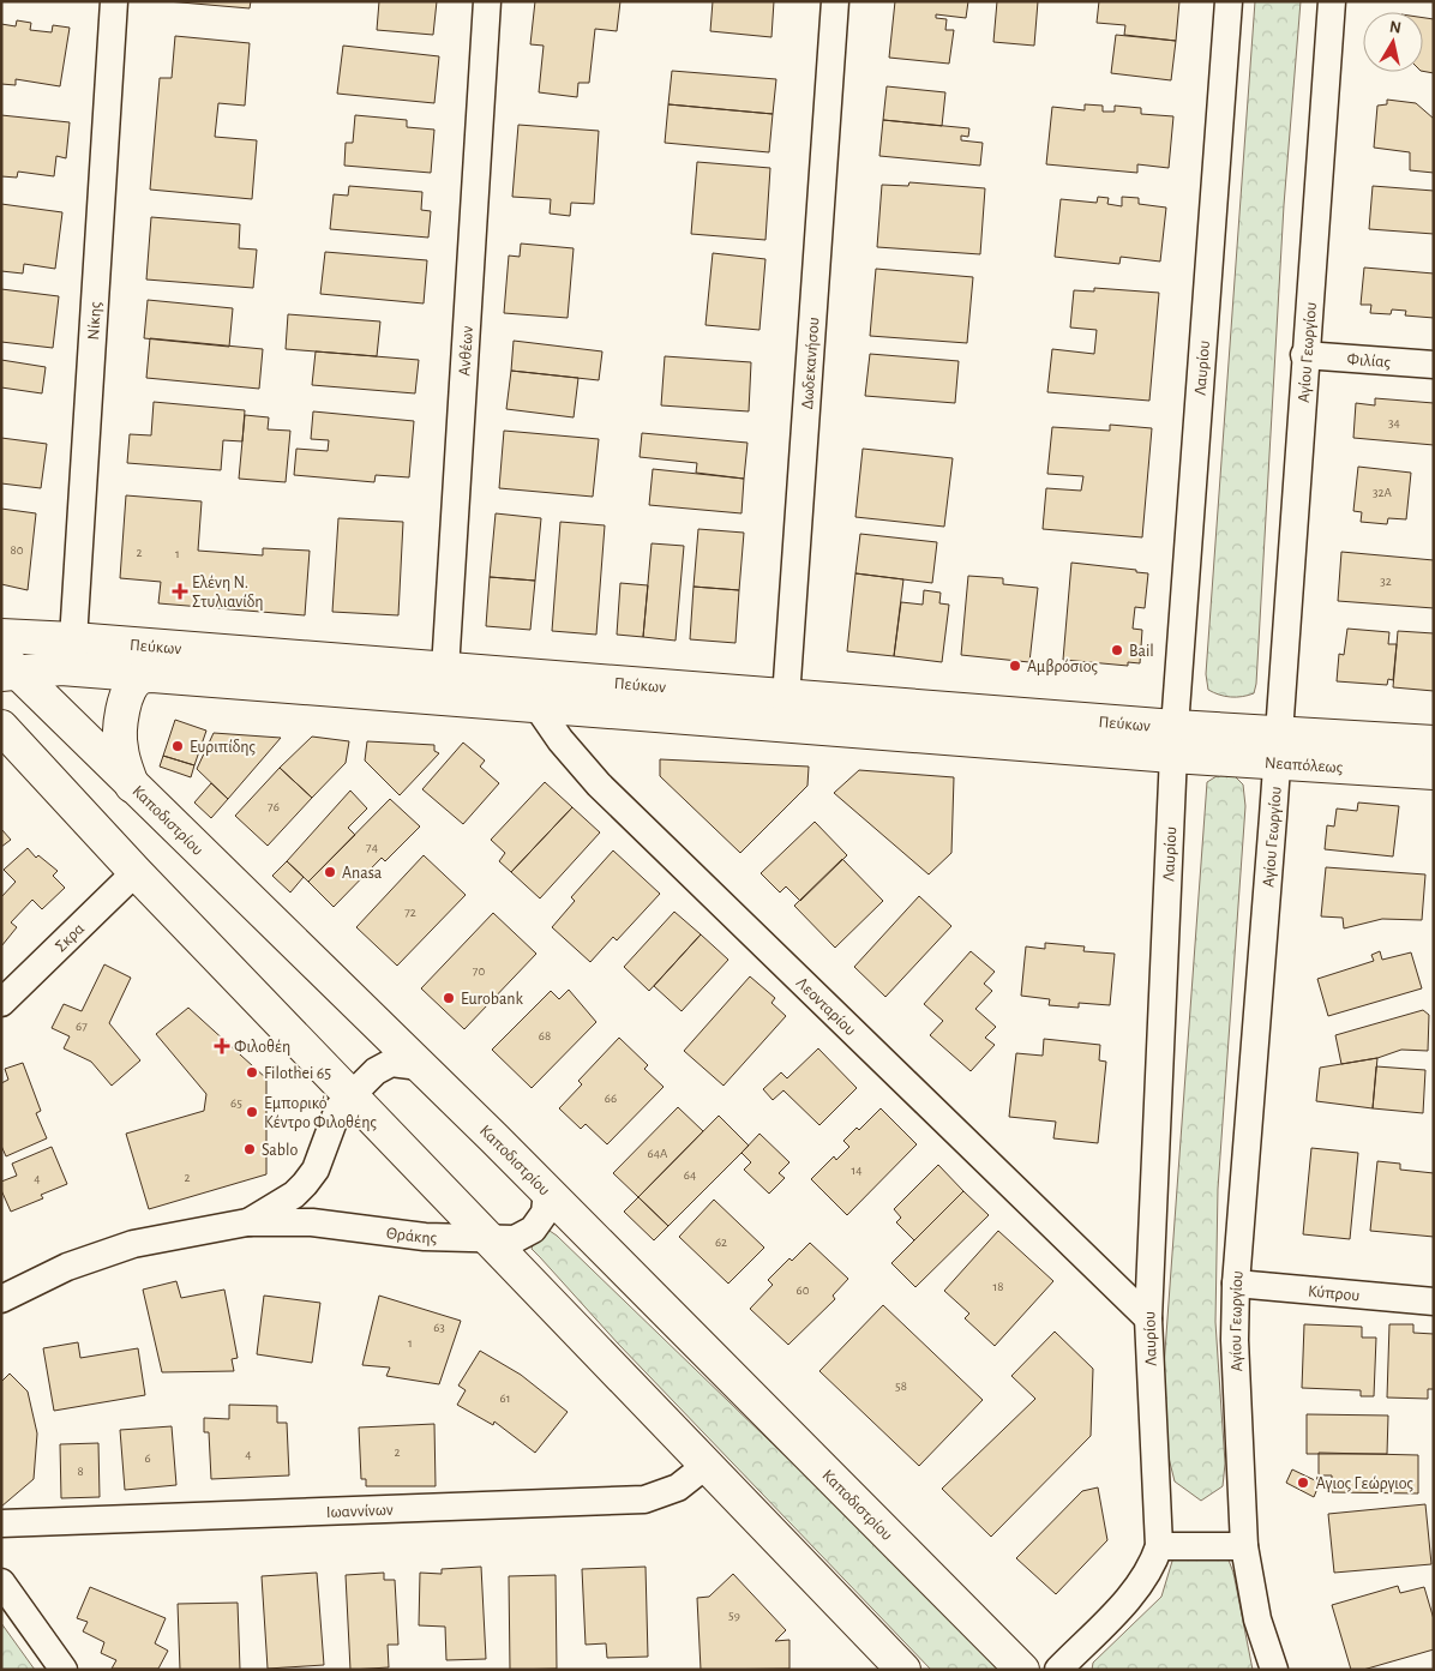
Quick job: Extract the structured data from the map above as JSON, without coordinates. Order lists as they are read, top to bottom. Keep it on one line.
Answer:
{"streets":{"main road":["Πεύκων","Νεαπόλεως","Καποδιστρίου"],"street":["Νίκης","Ανθέων","Αγίου Γεωργίου","Φιλίας","Δωδεκανήσου","Λαυρίου","Σκρα","Λεονταρίου","Θράκης","Κύπρου","Ιωαννίνων"]},"crossings":[["Νίκης","Πεύκων"],["Ανθέων","Πεύκων"],["Αγίου Γεωργίου","Φιλίας"],["Αγίου Γεωργίου","Νεαπόλεως"],["Αγίου Γεωργίου","Κύπρου"],["Δωδεκανήσου","Πεύκων"],["Λαυρίου","Πεύκων"],["Λαυρίου","Νεαπόλεως"],["Λαυρίου","Λεονταρίου"],["Πεύκων","Νεαπόλεως"],["Πεύκων","Καποδιστρίου"],["Πεύκων","Λεονταρίου"],["Καποδιστρίου","Θράκης"]],"places":{"health":["Ελένη Ν. Στυλιανίδη","Φιλοθέη"],"other":["Bail","Αμβρόσιος","Ευριπίδης","Anasa","Eurobank","Filothei 65","Εμπορικό Κέντρο Φιλοθέης","Sablo","Άγιος Γεώργιος"]},"house_numbers":["34","32Α","80","2","1","32","76","74","72","70","67","68","66","65","64Α","14","64","2","4","62","18","60","63","1","58","61","2","4","6","8","59"],"north":"top"}
